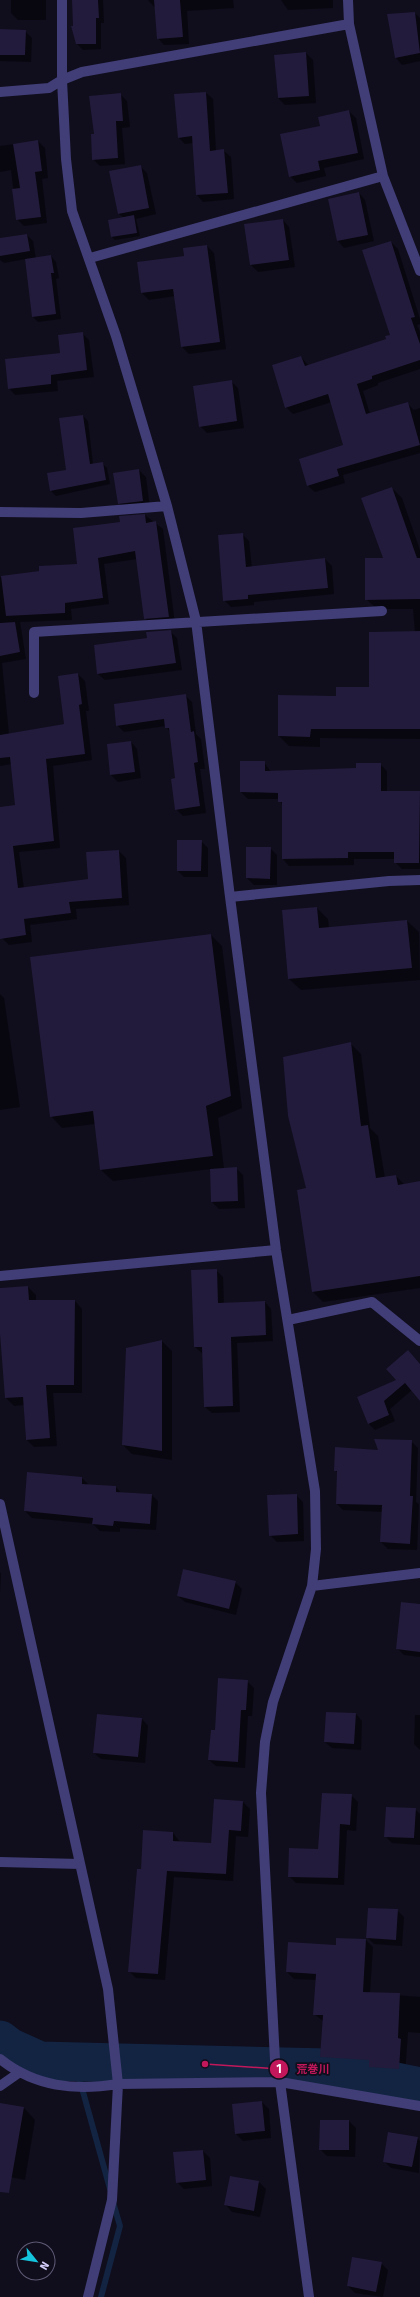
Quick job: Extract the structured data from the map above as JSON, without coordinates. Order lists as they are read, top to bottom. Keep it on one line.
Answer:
{"places":["荒巻川"],"north":"bottom right"}
